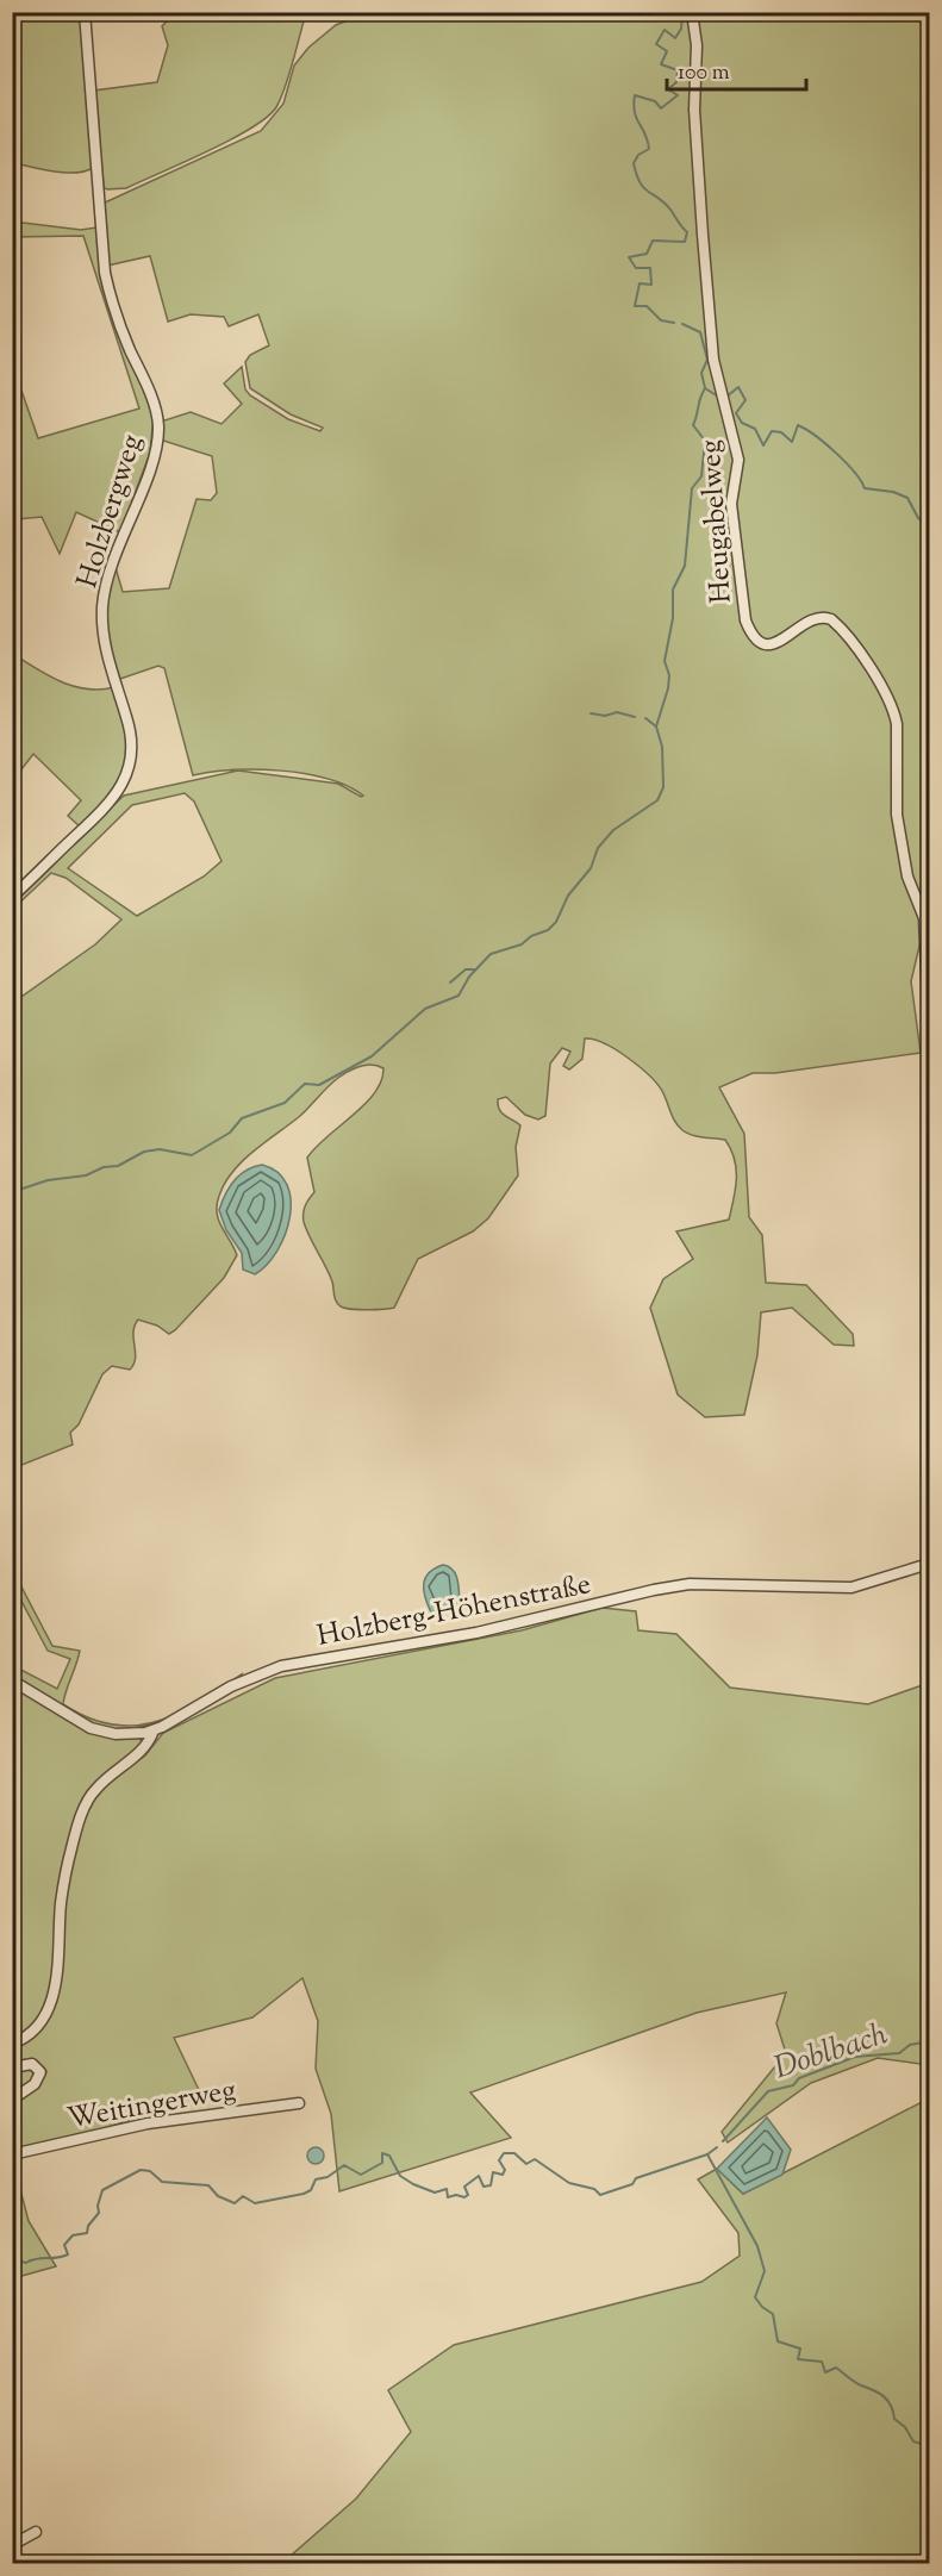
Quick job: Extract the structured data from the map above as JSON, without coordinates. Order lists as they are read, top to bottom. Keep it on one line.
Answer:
{"streets":{"street":["Holzbergweg","Heugabelweg","Holzberg-Höhenstraße","Weitingerweg"]},"water":["Doblbach"],"scale_bar":"100 m"}
